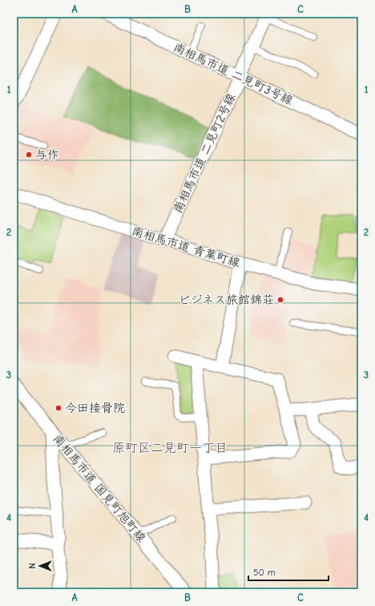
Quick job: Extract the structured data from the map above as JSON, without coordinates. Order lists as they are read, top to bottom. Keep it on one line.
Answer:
{"streets":{"street":["南相馬市道 二見町3号線","南相馬市道 二見町2号線","南相馬市道 青葉町線","南相馬市道 国見町旭町線"]},"crossings":[["南相馬市道 二見町3号線","南相馬市道 二見町2号線"],["南相馬市道 二見町2号線","南相馬市道 青葉町線"]],"districts":["原町区二見町一丁目"],"places":["与作","ビジネス旅館錦荘","今田接骨院"],"scale_bar":"50 m","north":"left","grid":{"columns":["A","B","C"],"rows":["1","2","3","4"]}}
